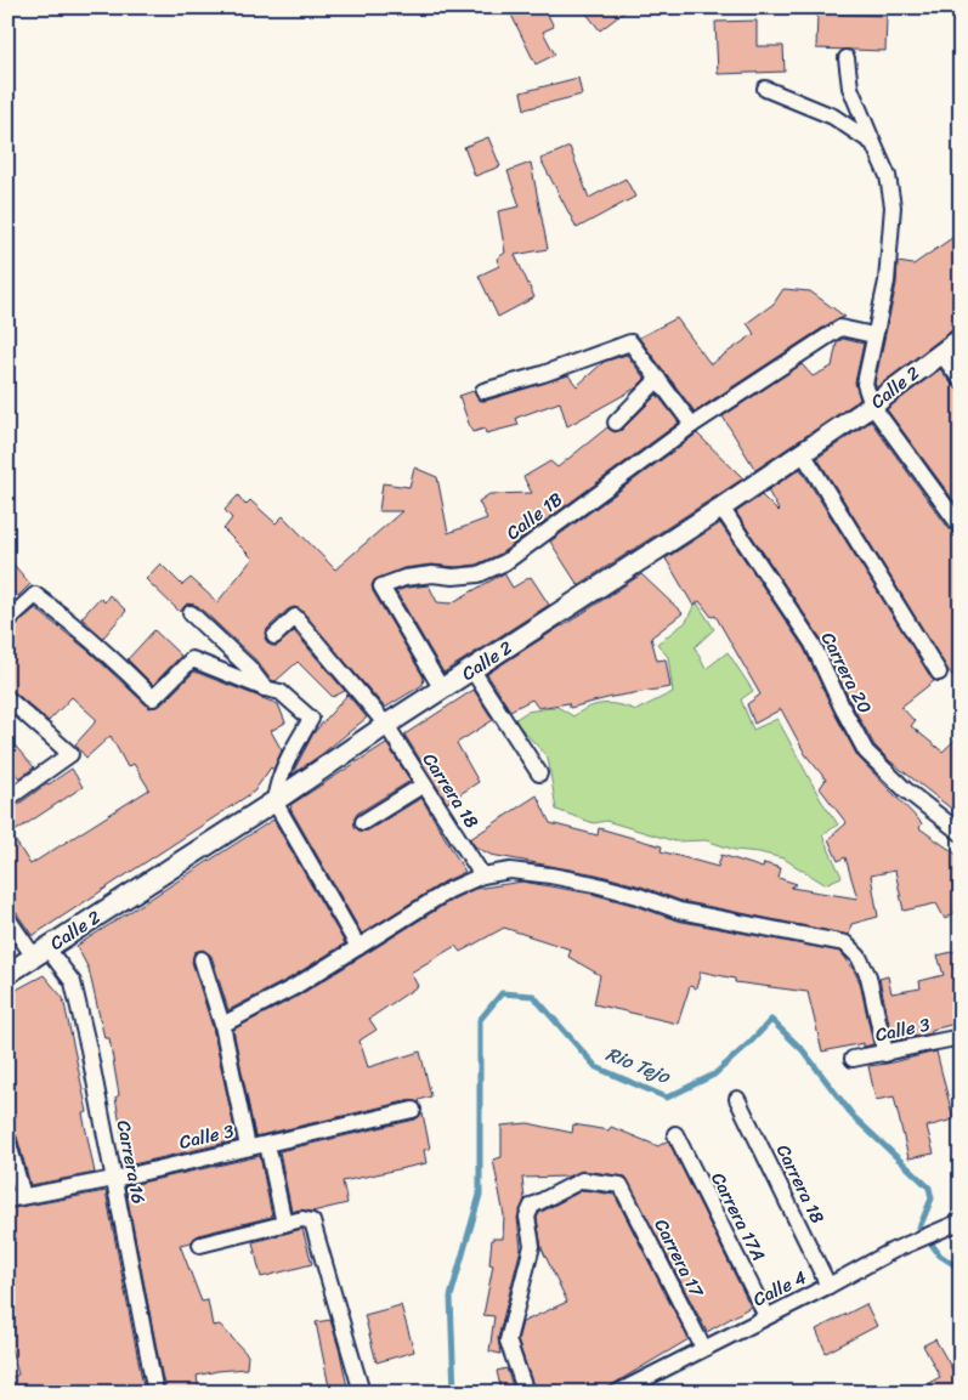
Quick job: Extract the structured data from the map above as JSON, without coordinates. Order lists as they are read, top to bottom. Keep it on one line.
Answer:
{"streets":{"street":["Calle 2","Calle 1B","Carrera 20","Carrera 18","Calle 3","Carrera 16","Carrera 17A","Carrera 17","Calle 4"]},"crossings":[["Calle 2","Calle 1B"],["Calle 2","Carrera 20"],["Calle 2","Carrera 18"],["Calle 2","Carrera 16"],["Carrera 18","Calle 4"],["Calle 3","Carrera 16"],["Carrera 17A","Calle 4"],["Carrera 17","Calle 4"]],"water":["Rio Tejo"]}
